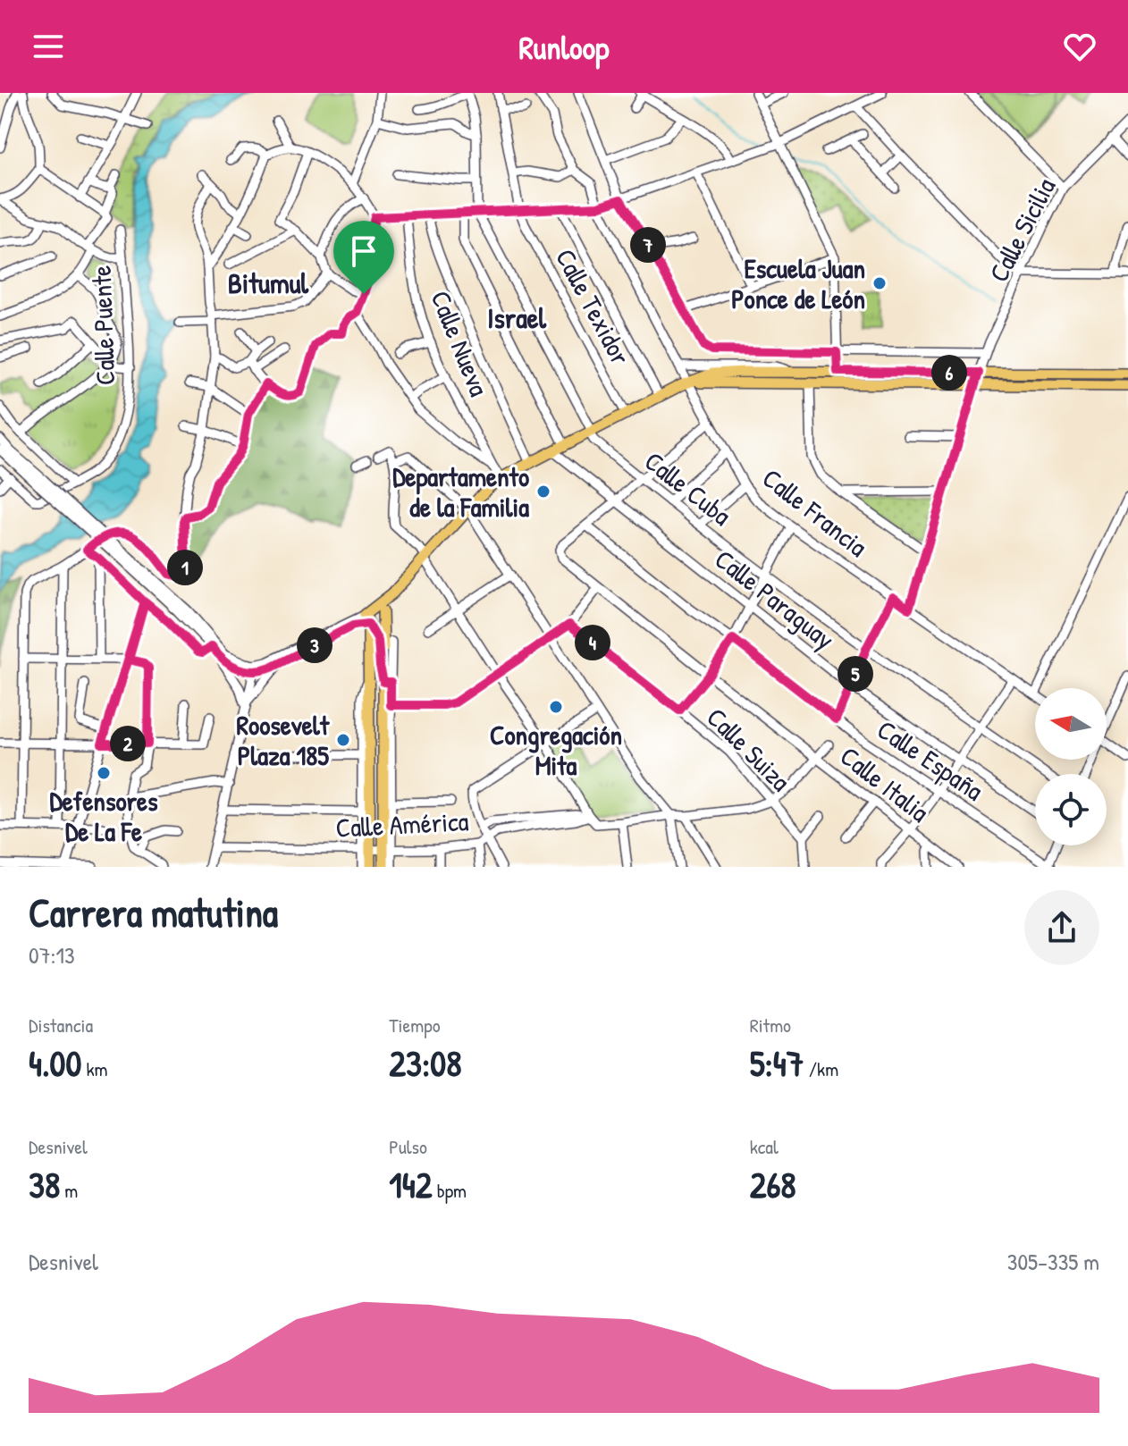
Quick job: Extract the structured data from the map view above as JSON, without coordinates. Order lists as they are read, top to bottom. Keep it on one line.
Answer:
{"streets":{"street":["Calle Sicilia","Calle Texidor","Calle Puente","Calle Nueva","Calle Cuba","Calle Francia","Calle Paraguay","Calle Suiza","Calle España","Calle Italia","Calle América"]},"crossings":[["Calle Suiza","Calle América"],["Calle España","Calle Italia"],["Calle Italia","Calle América"]],"districts":["Bitumul","Israel"],"places":["Escuela Juan Ponce de León","Departamento de la Familia","Congregación Mita","Roosevelt Plaza 185","Defensores De La Fe"],"north":"left","page":{"header":"Runloop","pins":["7","6","1","4","3","5","2"],"heading":["Carrera matutina","07:13"],"stats":[["Distancia","4.00 km"],["Tiempo","23:08"],["Ritmo","5:47 /km"],["Desnivel","38 m"],["Pulso","142 bpm"],["kcal","268"]],"chart":["Desnivel","305–335 m"]}}
